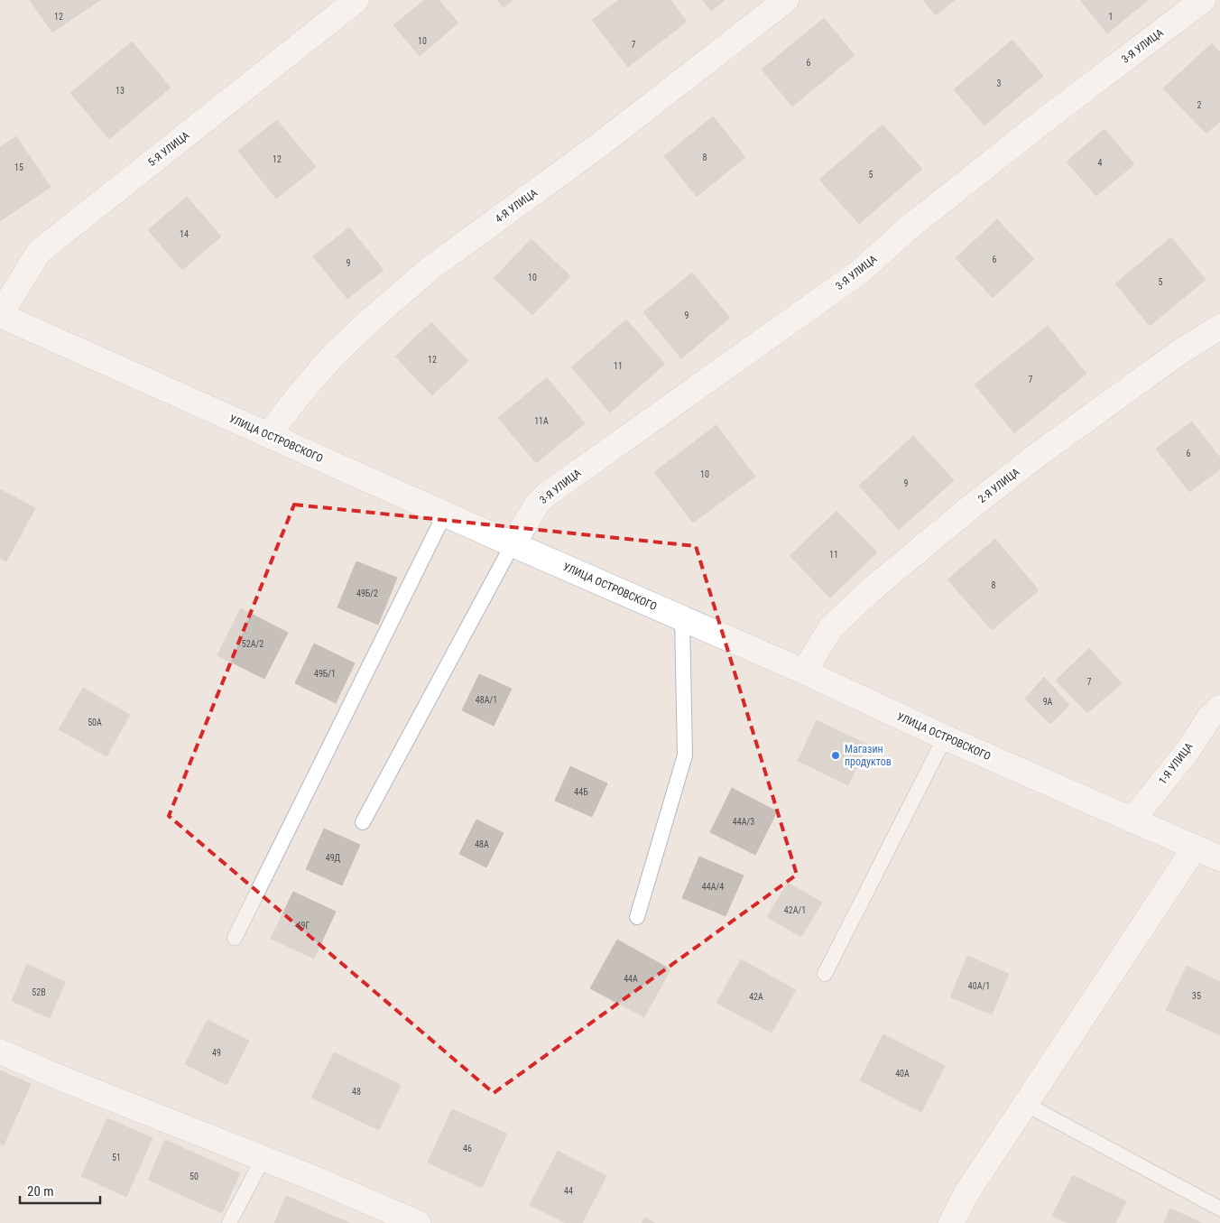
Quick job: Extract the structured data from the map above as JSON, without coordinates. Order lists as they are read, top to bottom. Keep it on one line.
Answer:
{"streets":{"street":["3-Я УЛИЦА","5-Я УЛИЦА","4-Я УЛИЦА","УЛИЦА ОСТРОВСКОГО","2-Я УЛИЦА","1-Я УЛИЦА"]},"crossings":[["3-Я УЛИЦА","УЛИЦА ОСТРОВСКОГО"],["5-Я УЛИЦА","УЛИЦА ОСТРОВСКОГО"],["4-Я УЛИЦА","УЛИЦА ОСТРОВСКОГО"],["УЛИЦА ОСТРОВСКОГО","2-Я УЛИЦА"],["УЛИЦА ОСТРОВСКОГО","1-Я УЛИЦА"]],"places":["Магазин продуктов"],"house_numbers":["12","1","10","7","6","3","13","2","8","12","4","15","5","14","6","9","10","5","9","12","11","7","11А","6","10","9","11","8","49Б/2","52А/2","49Б/1","7","48А/1","9А","50А","44Б","44А/3","48А","49Д","44А/4","42А/1","49Г","44А","40А/1","52В","35","42А","49","40А","48","46","51","50","44"],"scale_bar":"20 m"}
